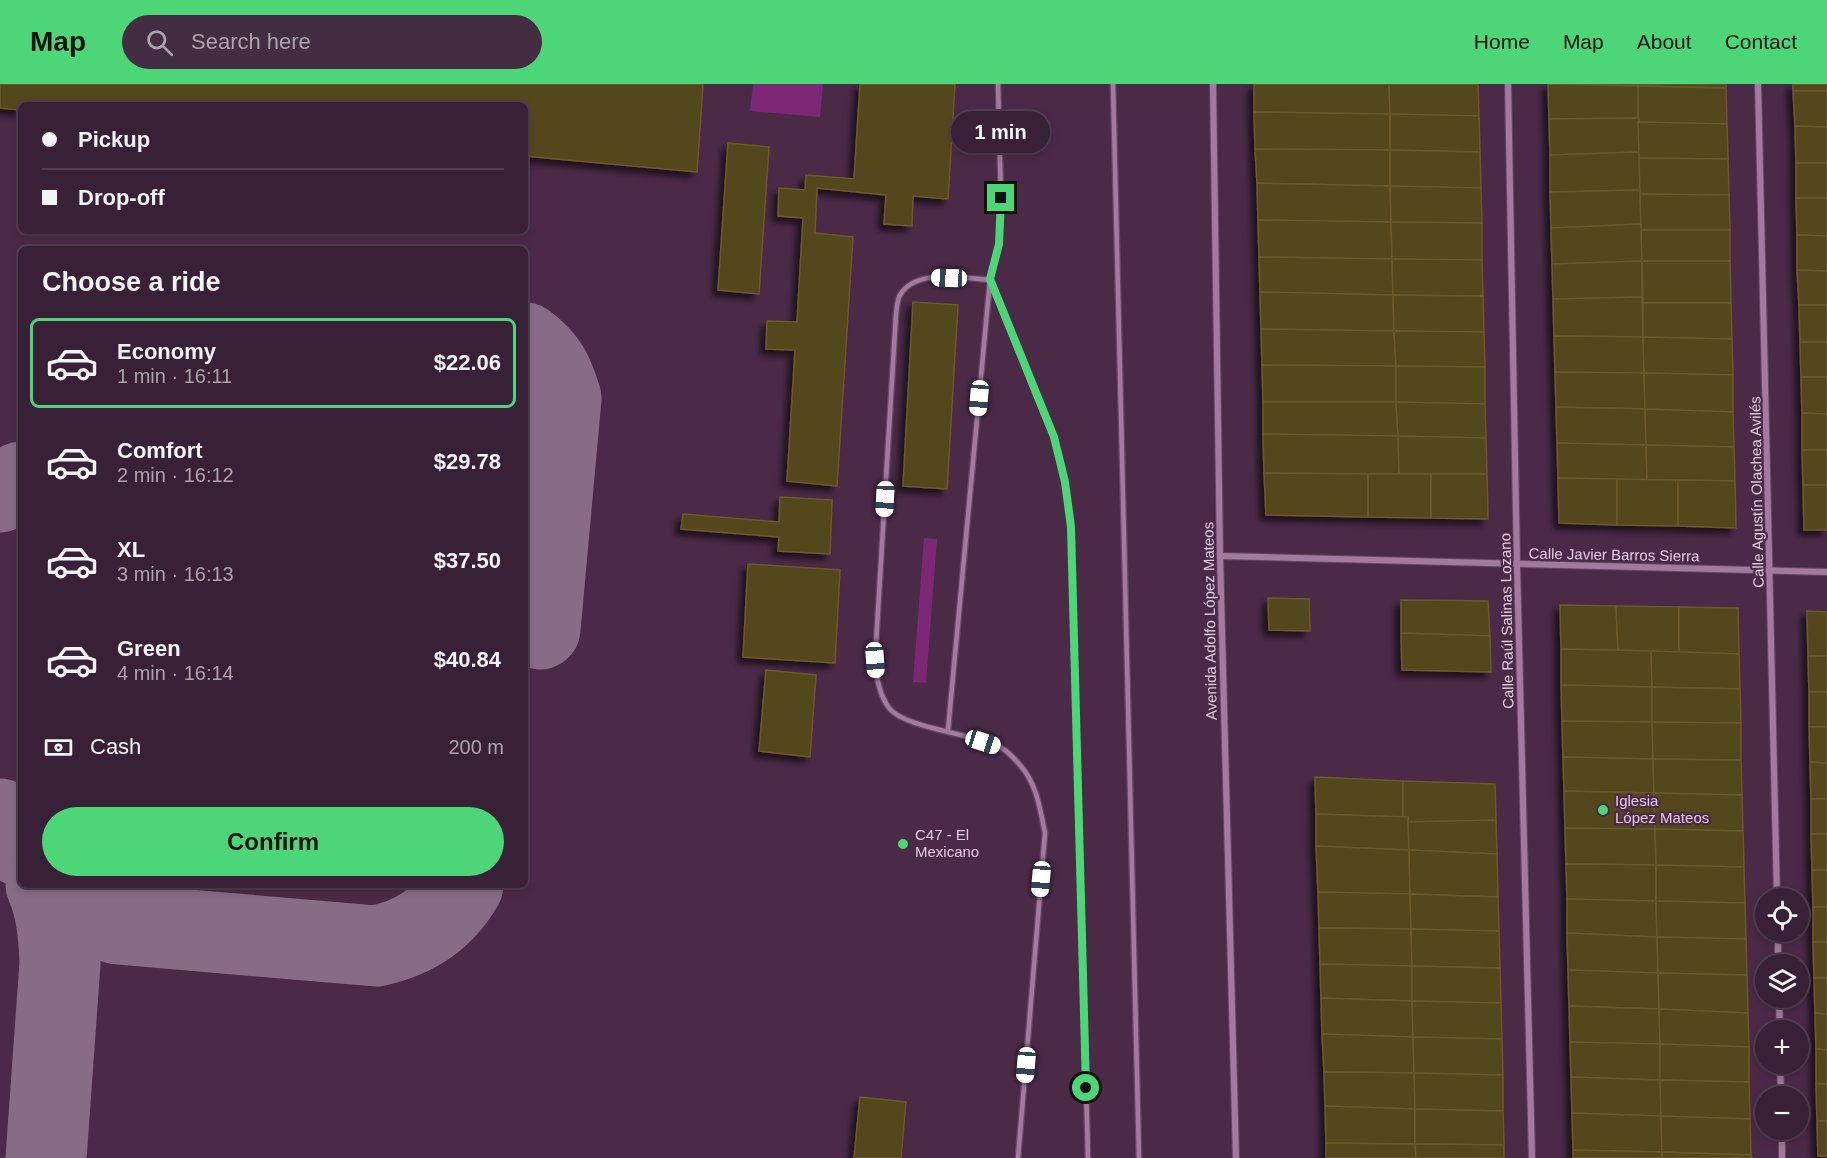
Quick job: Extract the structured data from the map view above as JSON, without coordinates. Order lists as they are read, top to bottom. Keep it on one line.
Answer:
{"streets":{"street":["Calle Agustín Olachea Avilés","Calle Javier Barros Sierra","Avenida Adolfo López Mateos","Calle Raúl Salinas Lozano"]},"crossings":[["Calle Agustín Olachea Avilés","Calle Javier Barros Sierra"],["Calle Javier Barros Sierra","Avenida Adolfo López Mateos"],["Calle Javier Barros Sierra","Calle Raúl Salinas Lozano"]],"places":["Iglesia López Mateos","C47 - El Mexicano"],"page":{"header":"Map","search":"Search here","nav":["Home","Map","About","Contact"],"banner":["Pickup","Drop-off"],"bubble":"1 min","heading":"Choose a ride","list":[{"name":"Economy","note":"1 min · 16:11","value":"$22.06"},{"name":"Comfort","note":"2 min · 16:12","value":"$29.78"},{"name":"XL","note":"3 min · 16:13","value":"$37.50"},{"name":"Green","note":"4 min · 16:14","value":"$40.84"}],"pay":["Cash","200 m"],"buttons":"Confirm","map_buttons":["+","−"]}}
